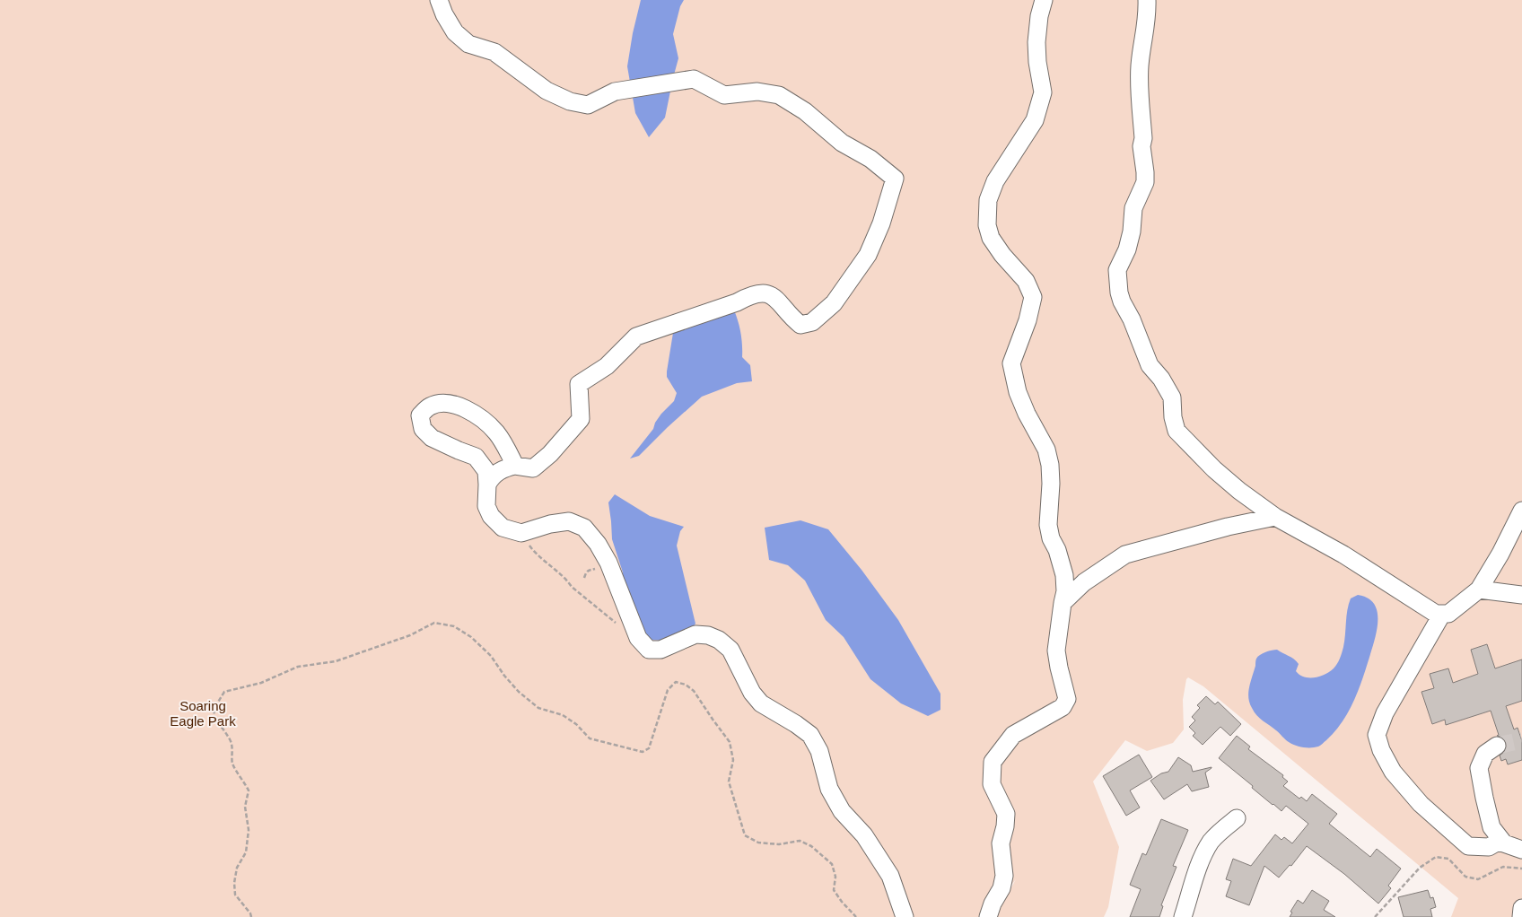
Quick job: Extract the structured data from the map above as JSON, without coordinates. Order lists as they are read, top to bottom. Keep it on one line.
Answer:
{"parks":["Soaring Eagle Park"]}
